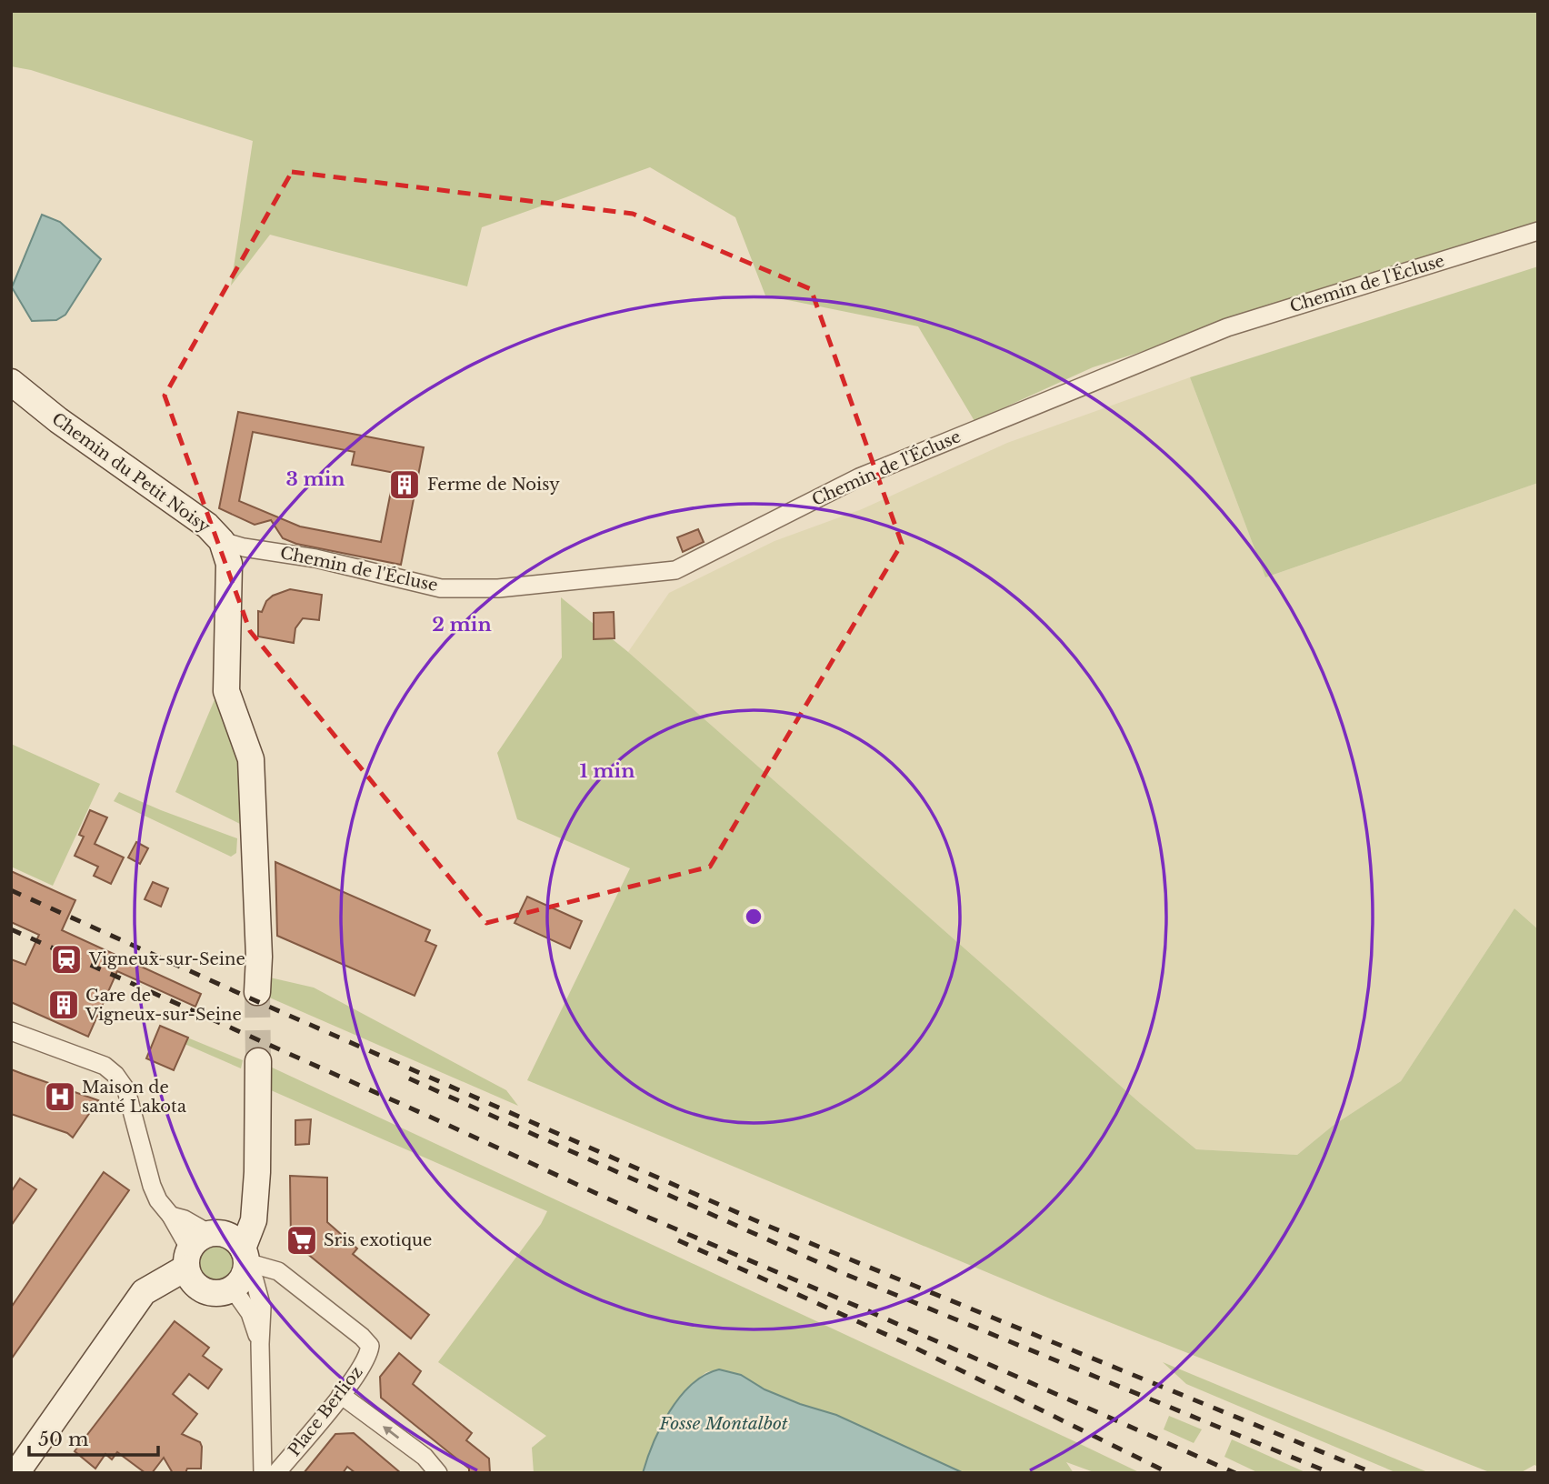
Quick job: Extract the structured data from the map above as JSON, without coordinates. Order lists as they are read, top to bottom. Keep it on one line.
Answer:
{"streets":{"street":["Chemin de l'Écluse","Chemin du Petit Noisy","Place Berlioz"]},"crossings":[["Chemin de l'Écluse","Chemin du Petit Noisy"]],"water":["Fosse Montalbot"],"places":{"building":["Ferme de Noisy","Gare de Vigneux-sur-Seine"],"station":["Vigneux-sur-Seine"],"hospital":["Maison de santé Lakota"],"supermarket":["Sris exotique"]},"scale_bar":"50 m","rings":["3 min","2 min","1 min"]}
